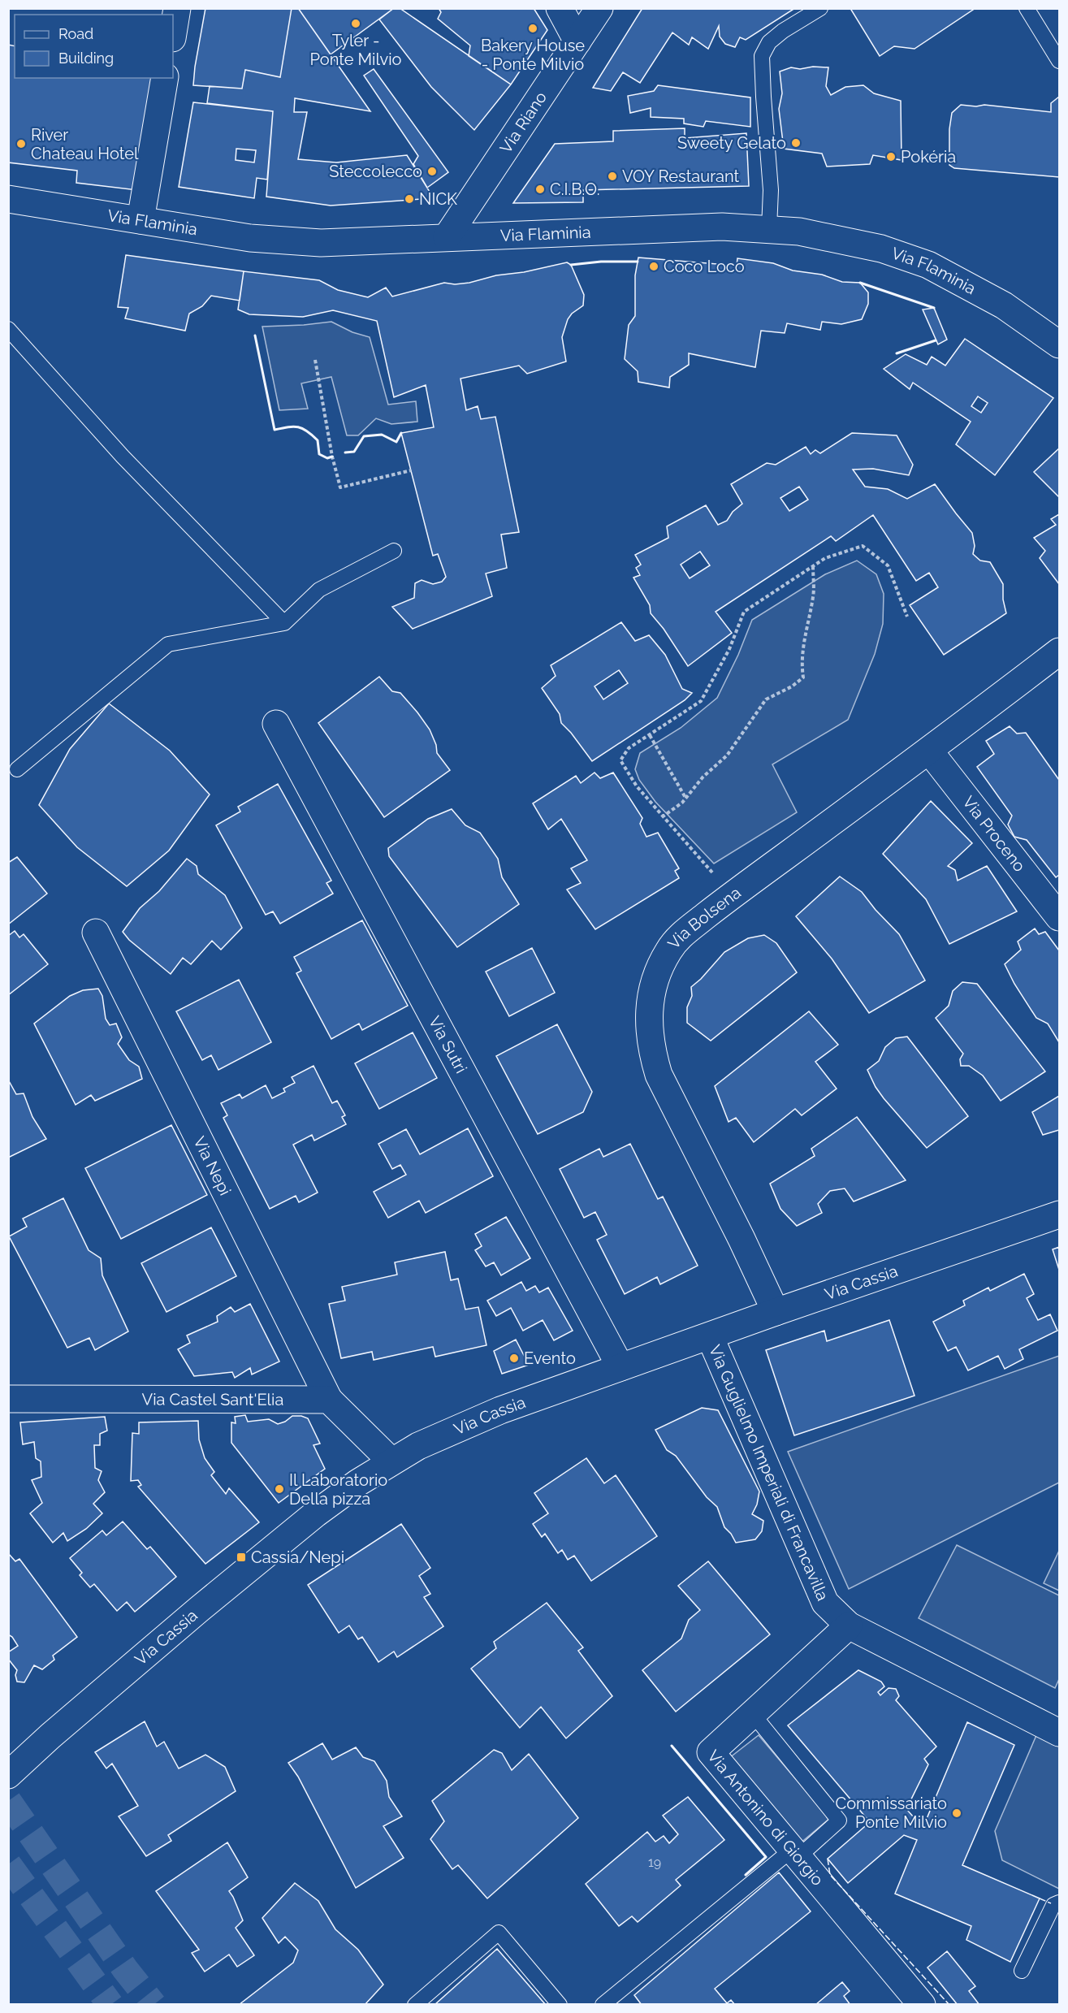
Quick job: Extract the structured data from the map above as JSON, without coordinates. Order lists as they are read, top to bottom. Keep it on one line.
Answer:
{"streets":{"street":["Via Riano","Via Flaminia","Via Proceno","Via Bolsena","Via Sutri","Via Nepi","Via Cassia","Via Castel Sant'Elia","Via Guglielmo Imperiali di Francavilla","Via Antonino di Giorgio"]},"crossings":[["Via Riano","Via Flaminia"],["Via Proceno","Via Bolsena"],["Via Bolsena","Via Cassia"],["Via Sutri","Via Cassia"],["Via Nepi","Via Castel Sant'Elia"],["Via Cassia","Via Guglielmo Imperiali di Francavilla"],["Via Guglielmo Imperiali di Francavilla","Via Antonino di Giorgio"]],"places":{"other":["Tyler - Ponte Milvio","Bakery House - Ponte Milvio","Sweety Gelato","River Chateau Hotel","Pokéria","Steccolecco","VOY Restaurant","C.I.B.O.","NICK","Coco Loco","Evento","Il Laboratorio Della pizza","Commissariato Ponte Milvio"],"transit":["Cassia/Nepi"]},"house_numbers":["19"],"legend":["Road","Building"]}
